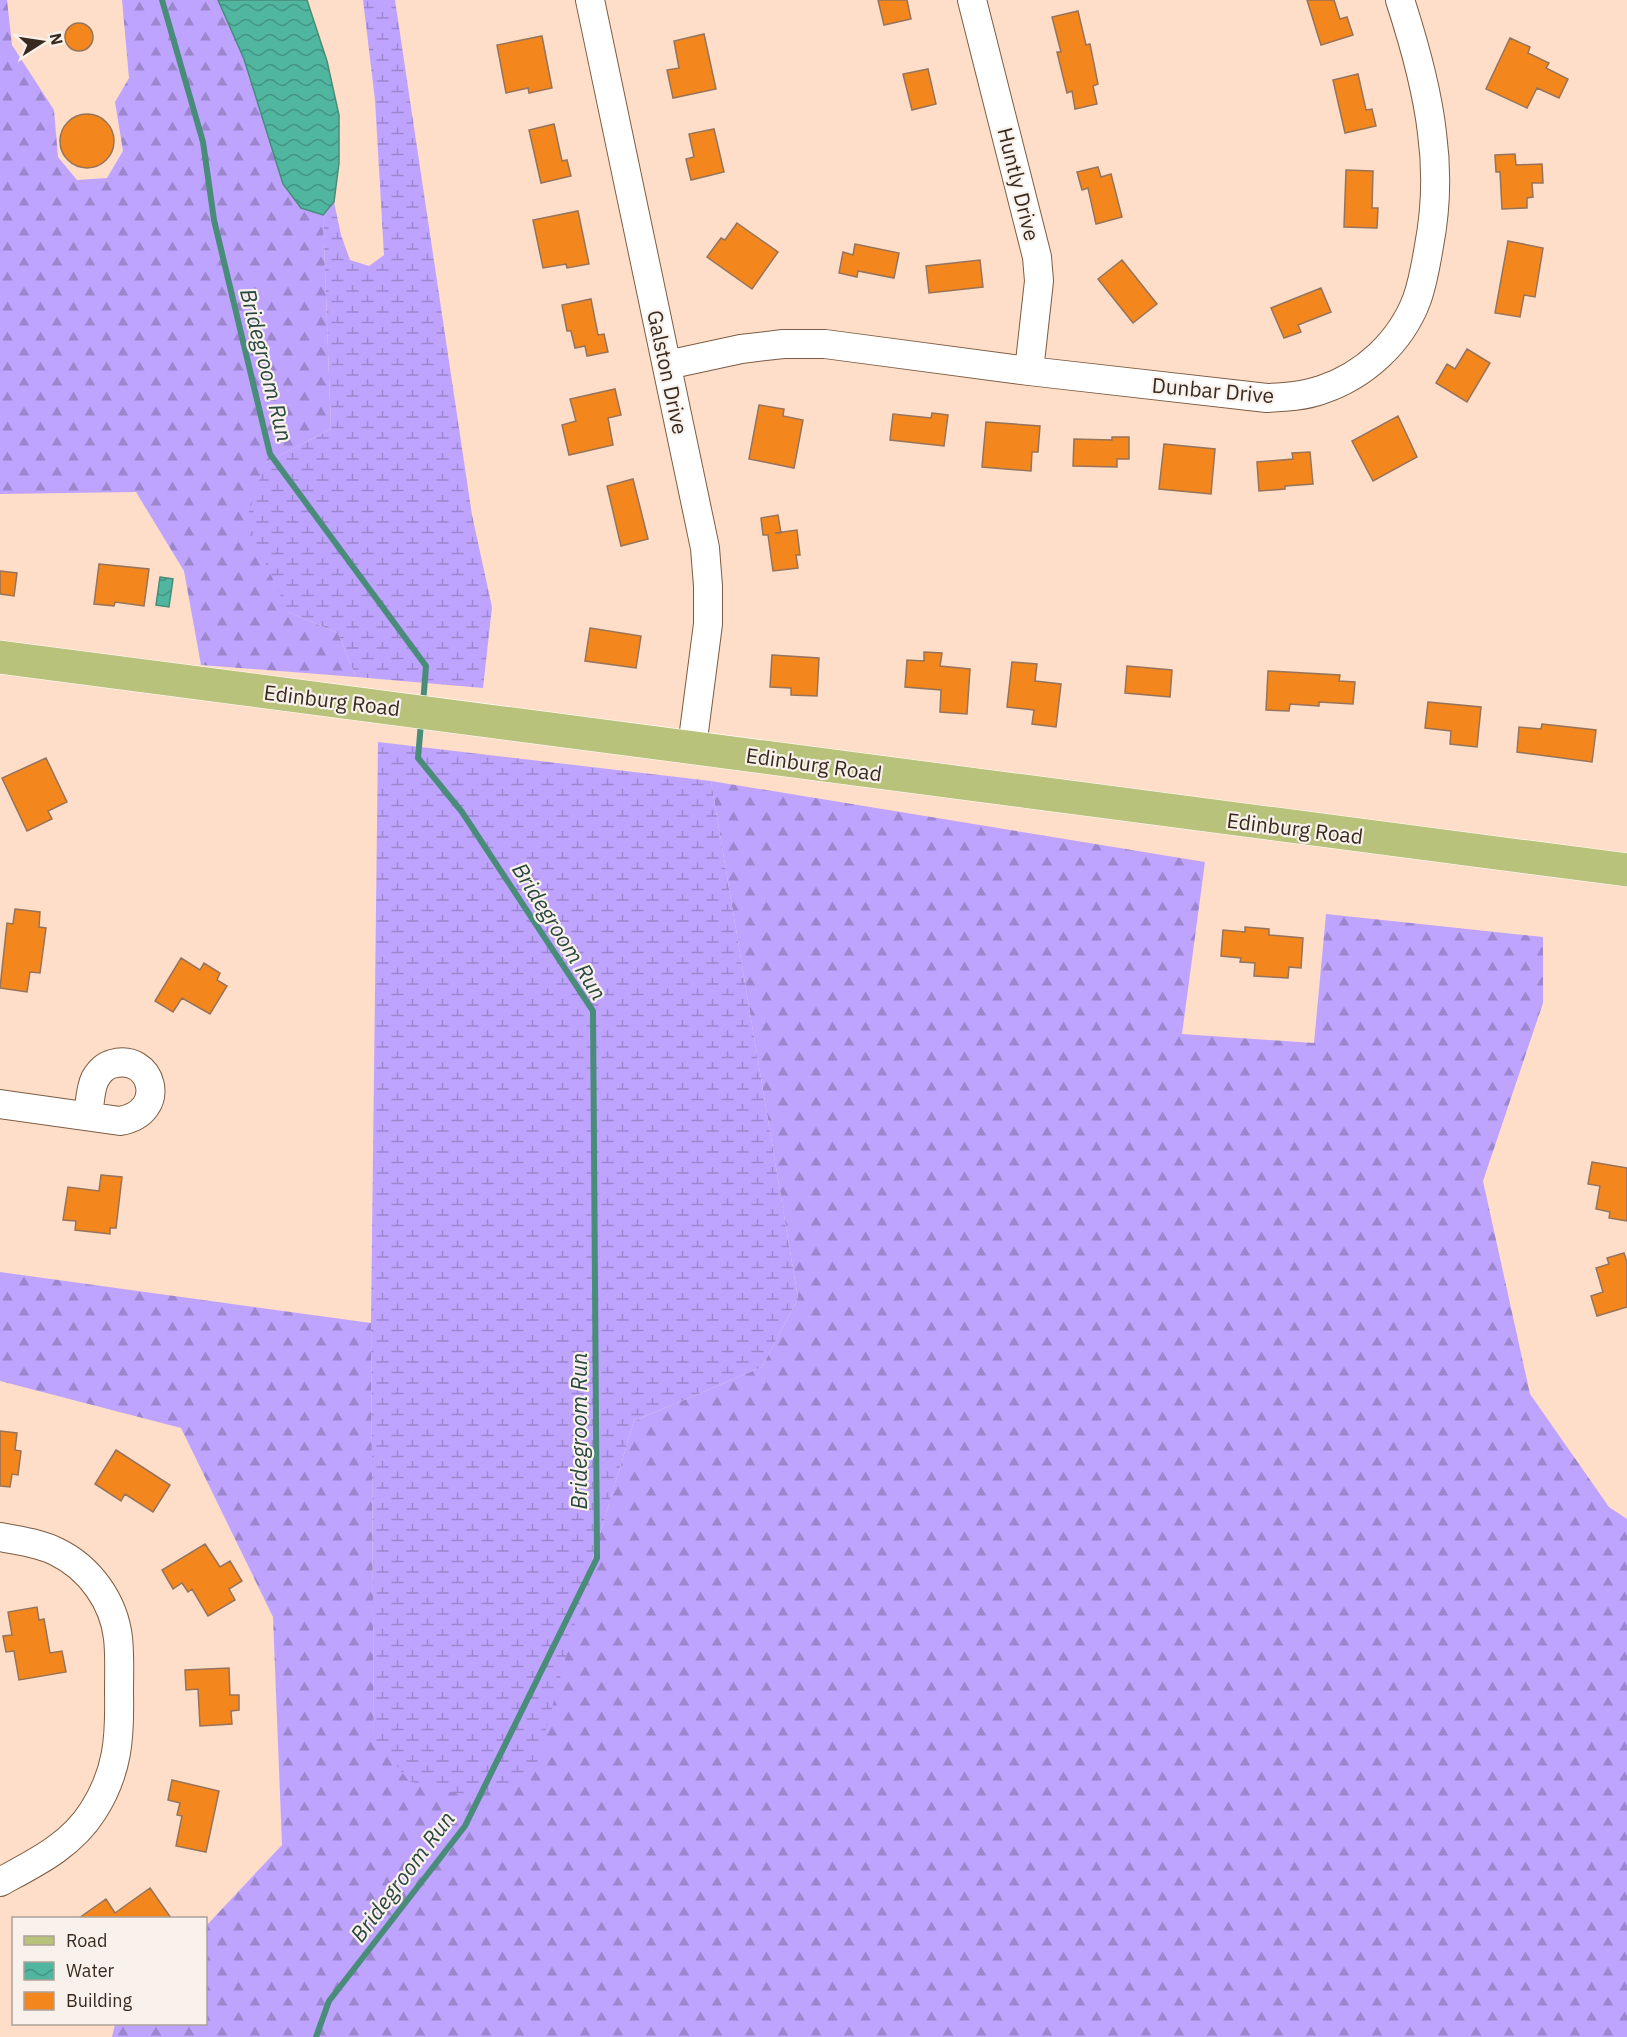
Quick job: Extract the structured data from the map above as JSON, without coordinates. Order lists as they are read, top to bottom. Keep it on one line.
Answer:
{"streets":{"main road":["Edinburg Road"],"street":["Huntly Drive","Galston Drive","Dunbar Drive"]},"crossings":[["Huntly Drive","Dunbar Drive"],["Galston Drive","Dunbar Drive"],["Galston Drive","Edinburg Road"]],"water":["Bridegroom Run"],"legend":["Road","Water","Building"],"north":"right"}
